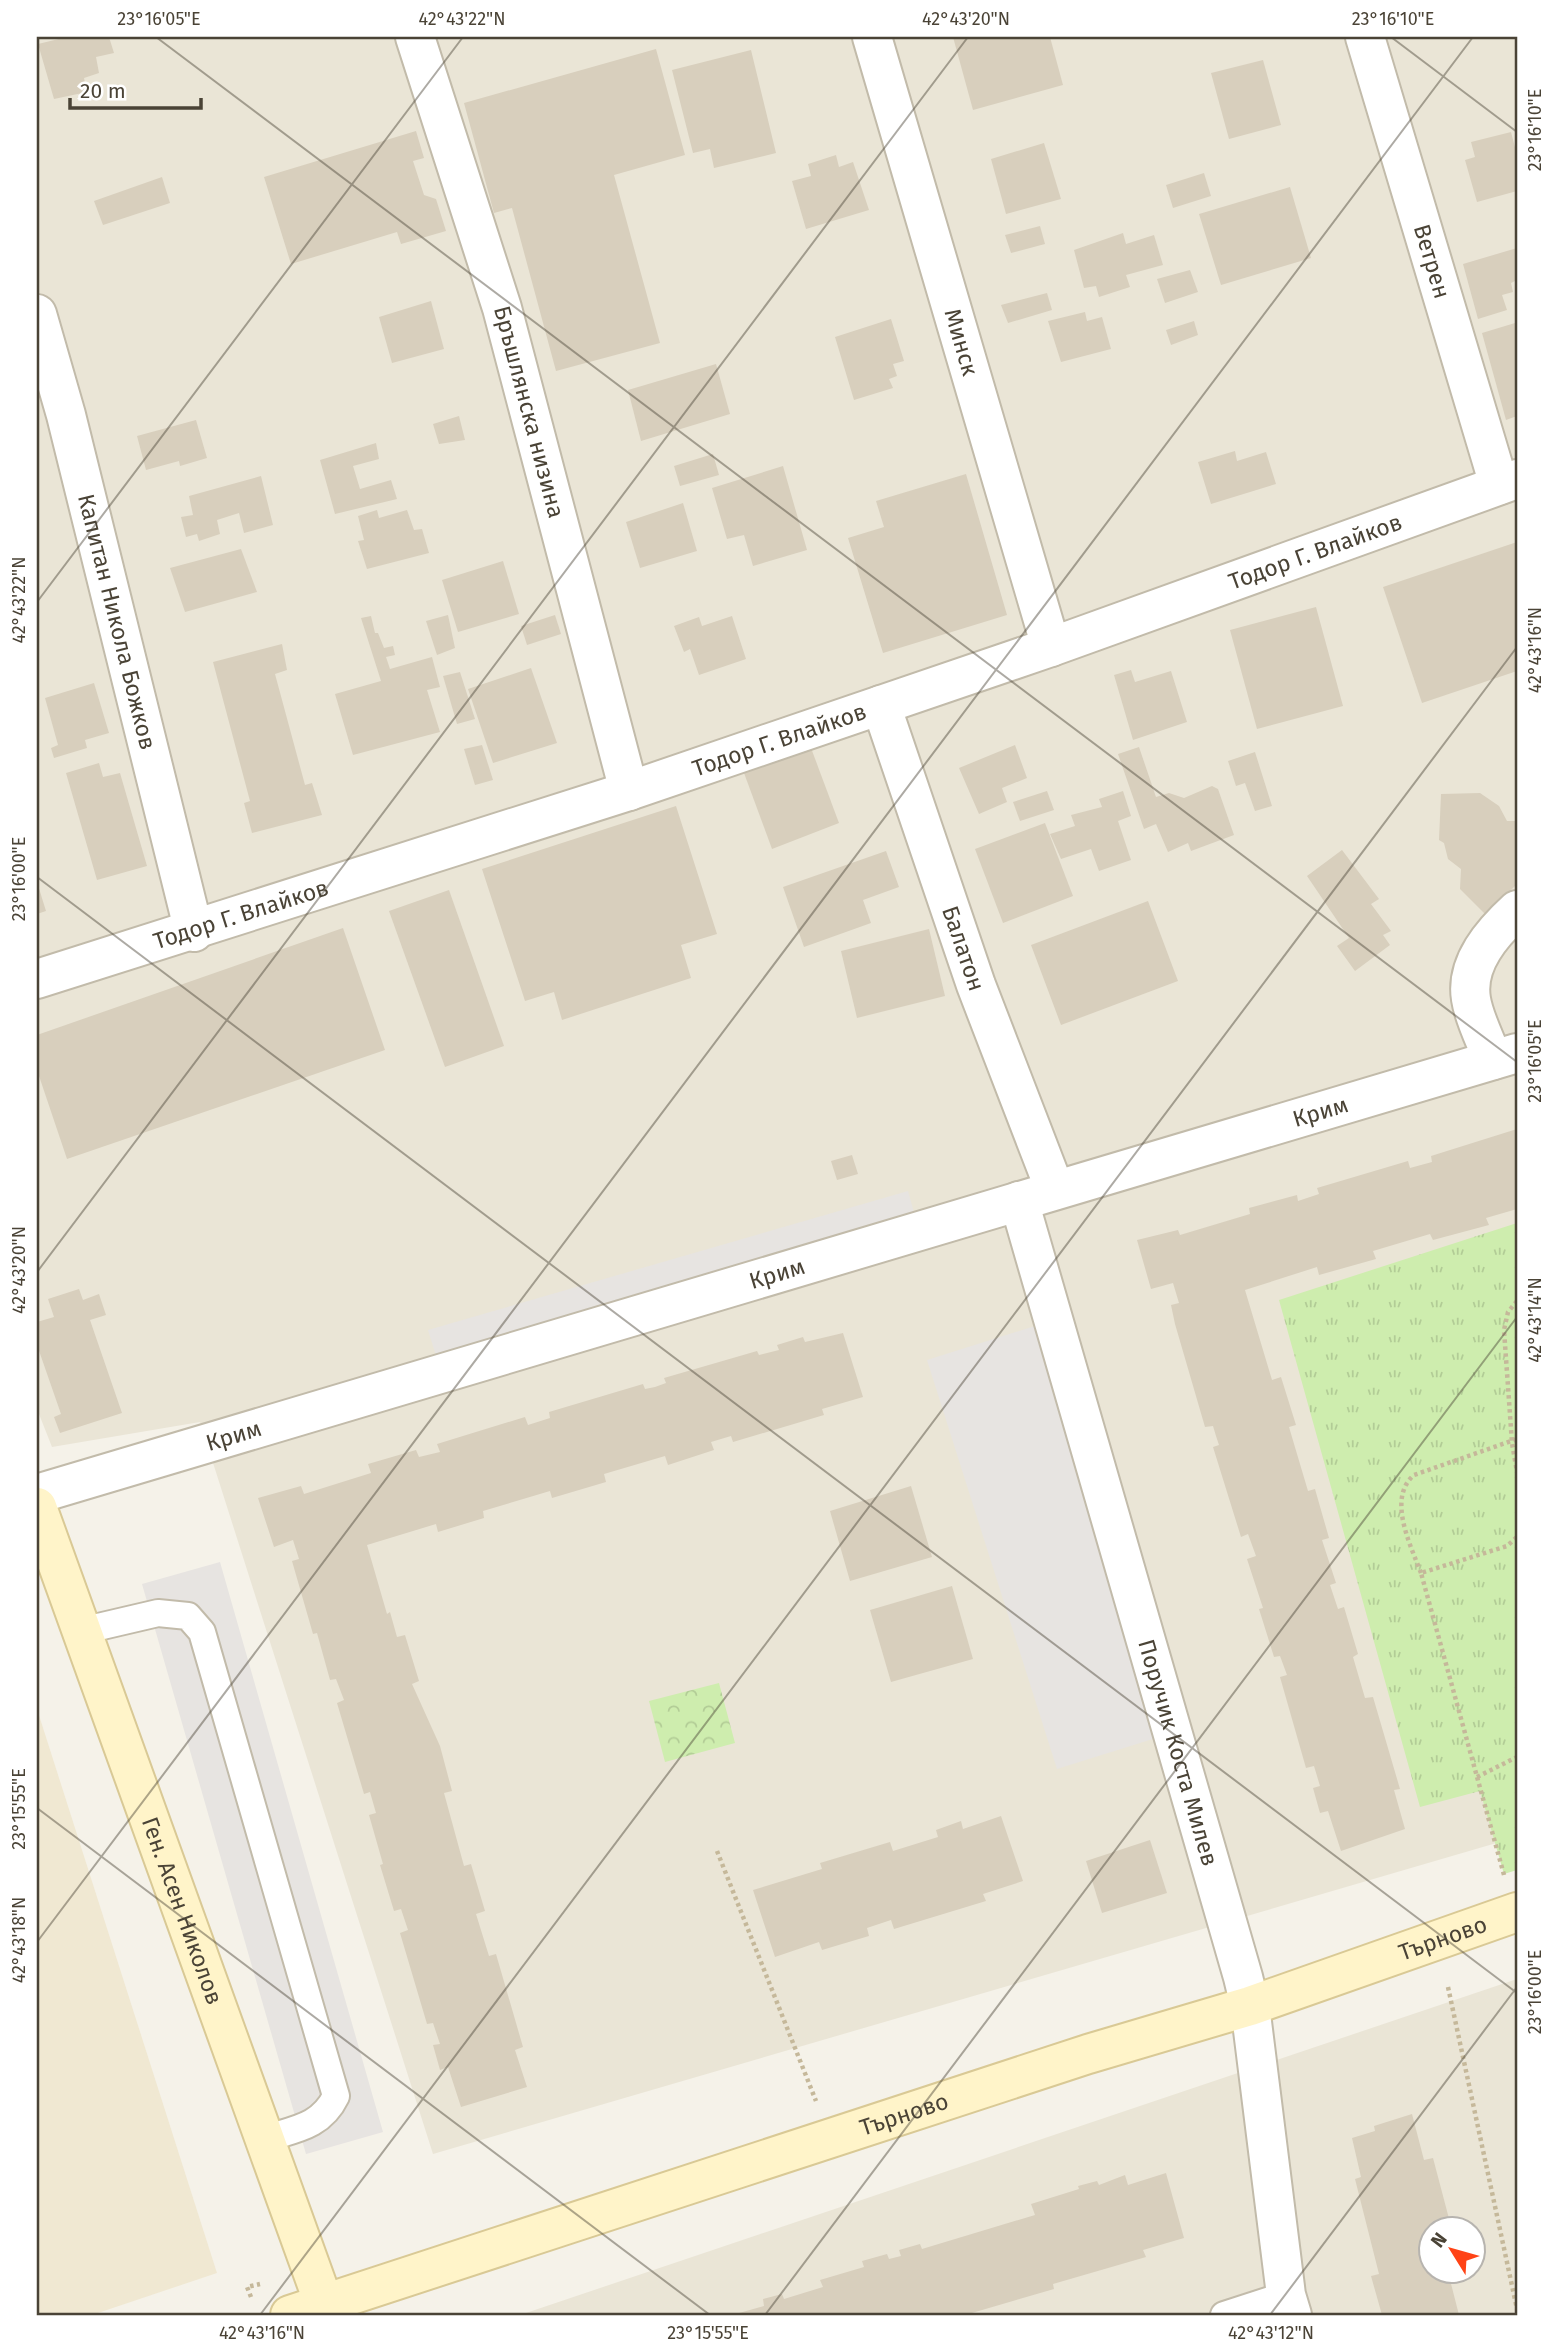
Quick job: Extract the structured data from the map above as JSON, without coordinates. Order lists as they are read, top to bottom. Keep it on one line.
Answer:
{"streets":{"street":["Ветрен","Минск","Бръшлянска низина","Тодор Г. Влайков","Капитан Никола Божков","Балатон","Крим","Поручик Коста Милев","Ген. Асен Николов","Търново"]},"crossings":[["Ветрен","Тодор Г. Влайков"],["Минск","Тодор Г. Влайков"],["Бръшлянска низина","Тодор Г. Влайков"],["Тодор Г. Влайков","Капитан Никола Божков"],["Тодор Г. Влайков","Балатон"],["Балатон","Крим"],["Крим","Поручик Коста Милев"],["Поручик Коста Милев","Търново"],["Ген. Асен Николов","Търново"]],"scale_bar":"20 m","north":"top left","coordinates":["23°16'05\"E","42°43'22\"N","42°43'20\"N","23°16'10\"E","42°43'16\"N","23°16'00\"E","42°43'14\"N","23°15'55\"E","42°43'18\"N","42°43'12\"N"]}
